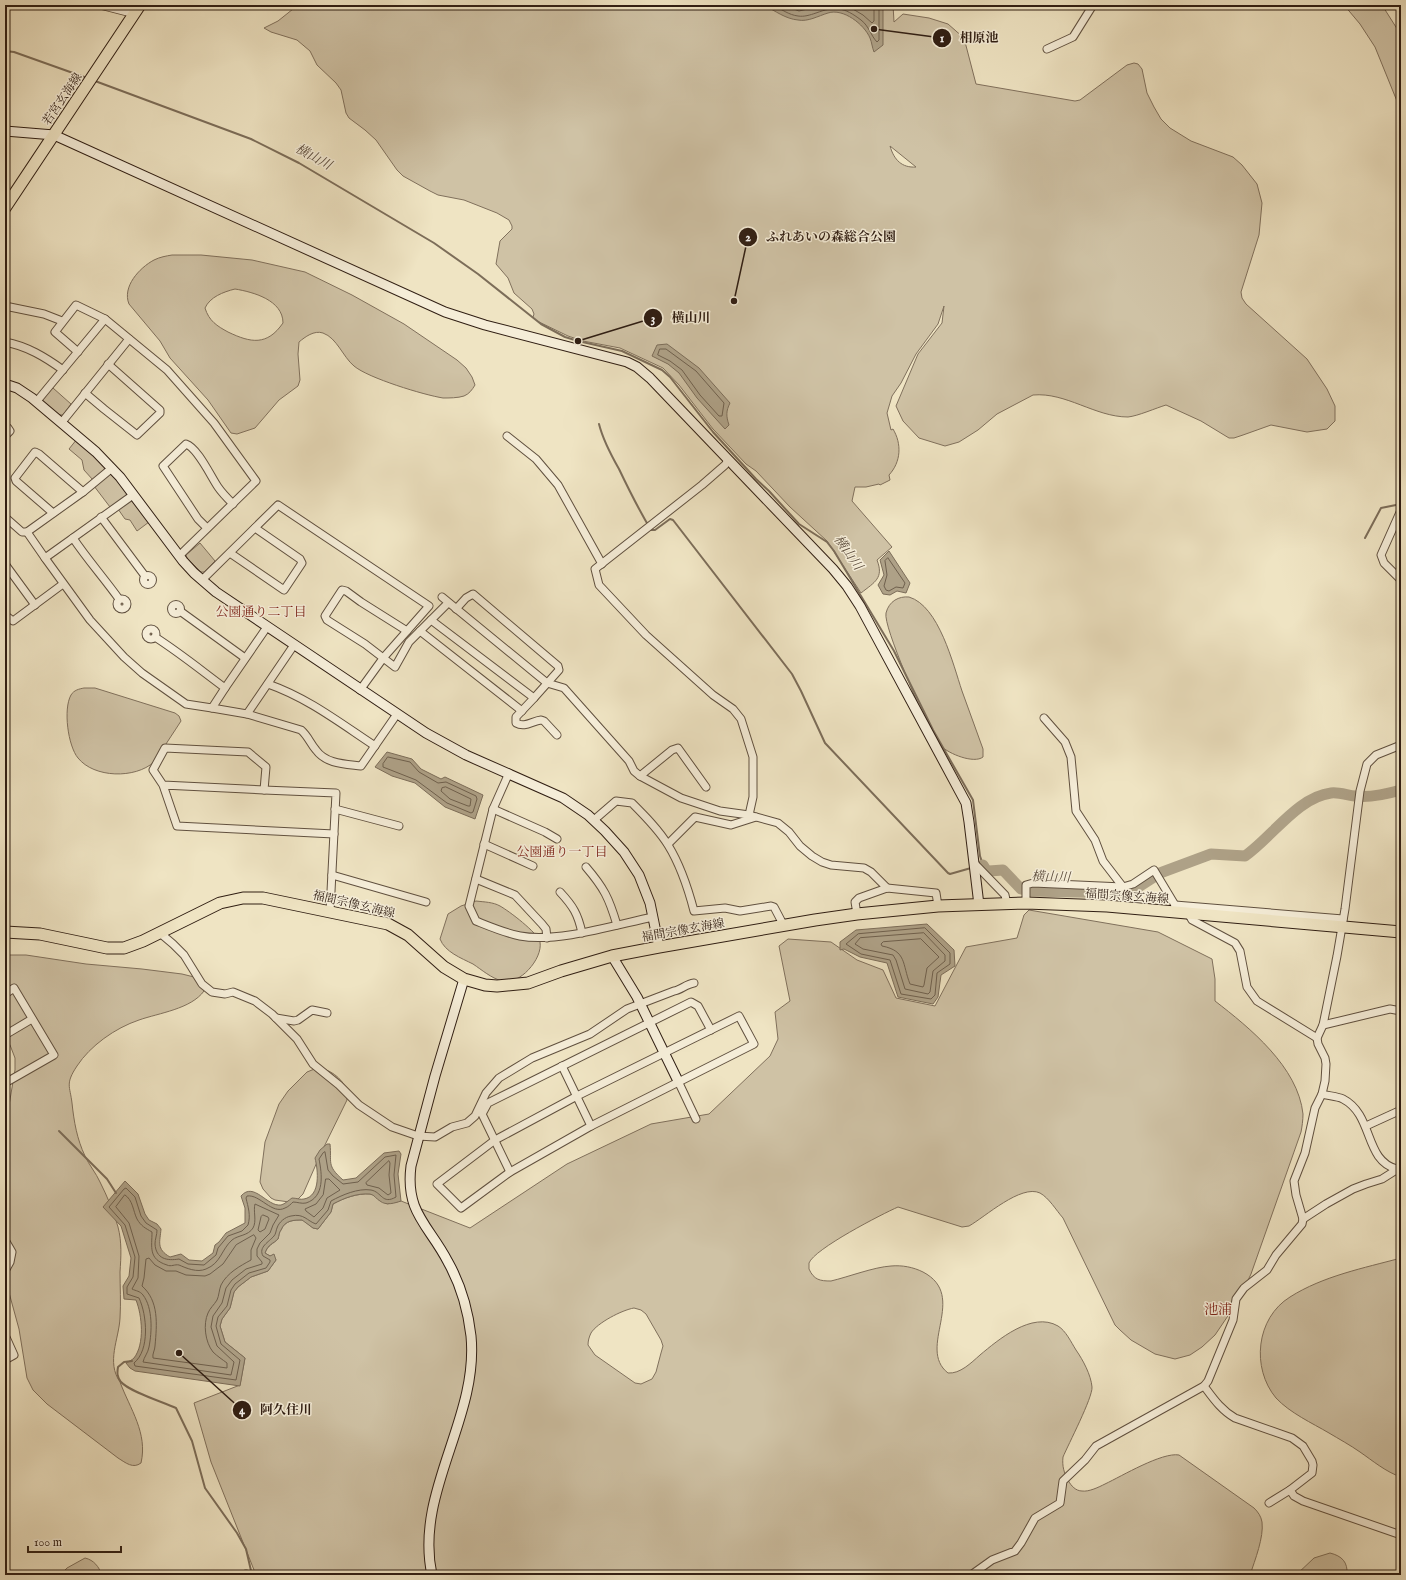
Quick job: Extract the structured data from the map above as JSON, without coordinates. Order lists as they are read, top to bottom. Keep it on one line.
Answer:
{"streets":{"main road":["若宮玄海線","福間宗像玄海線"]},"districts":["公園通り二丁目","公園通り一丁目","池浦"],"water":["横山川"],"places":["相原池","ふれあいの森総合公園","横山川","阿久住川"],"scale_bar":"100 m"}
